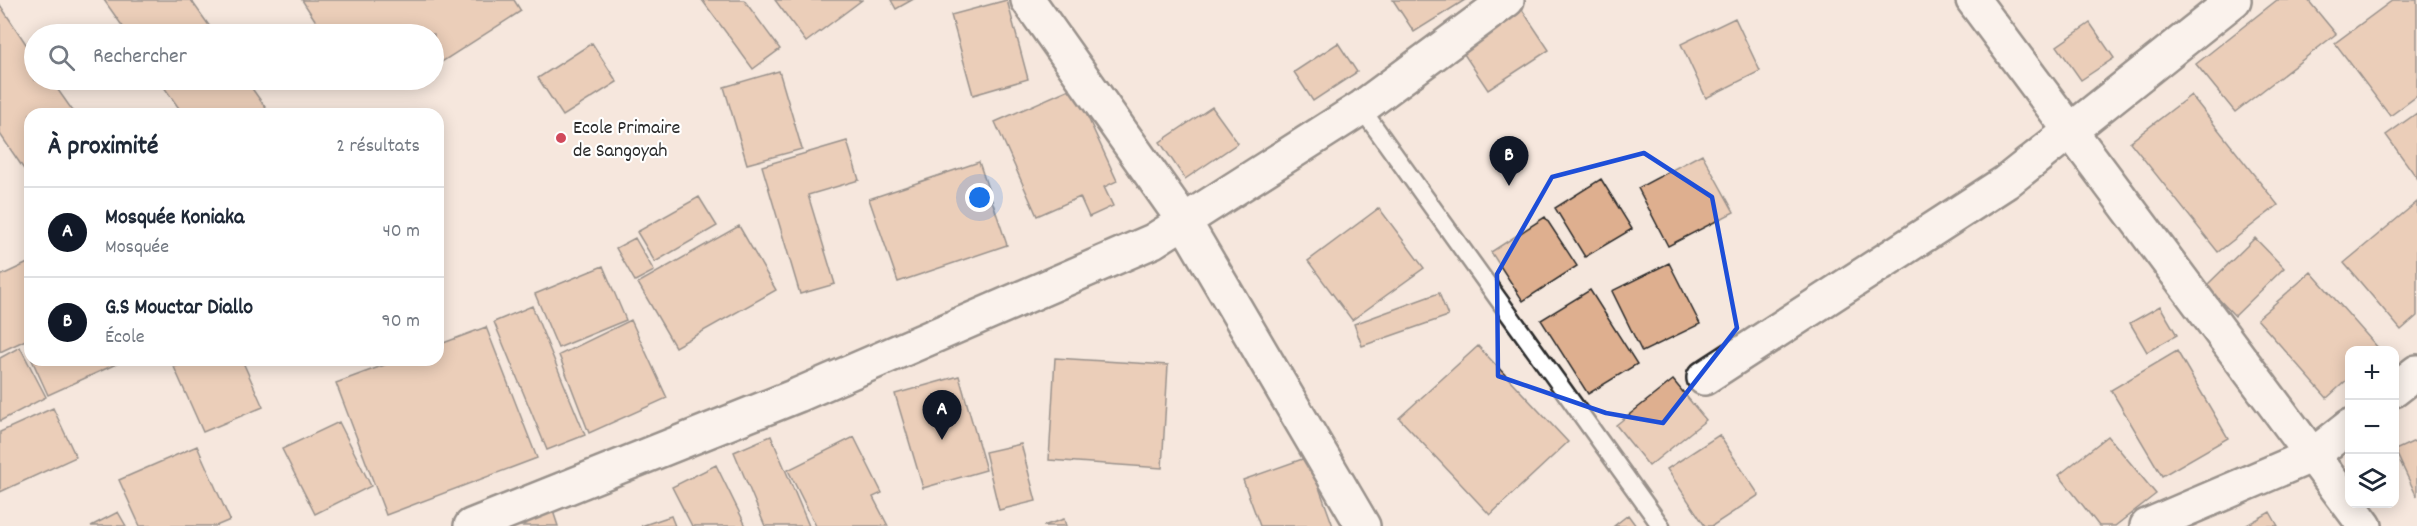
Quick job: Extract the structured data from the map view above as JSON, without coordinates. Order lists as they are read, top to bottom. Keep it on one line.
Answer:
{"places":["Ecole Primaire de Sangoyah"],"page":{"search":"Rechercher","heading":["À proximité","2 résultats"],"pins":["B","A"],"list":[{"mark":"A","name":"Mosquée Koniaka","note":"Mosquée","value":"40 m"},{"mark":"B","name":"G.S Mouctar Diallo","note":"École","value":"90 m"}],"map_buttons":["+","−"]}}
